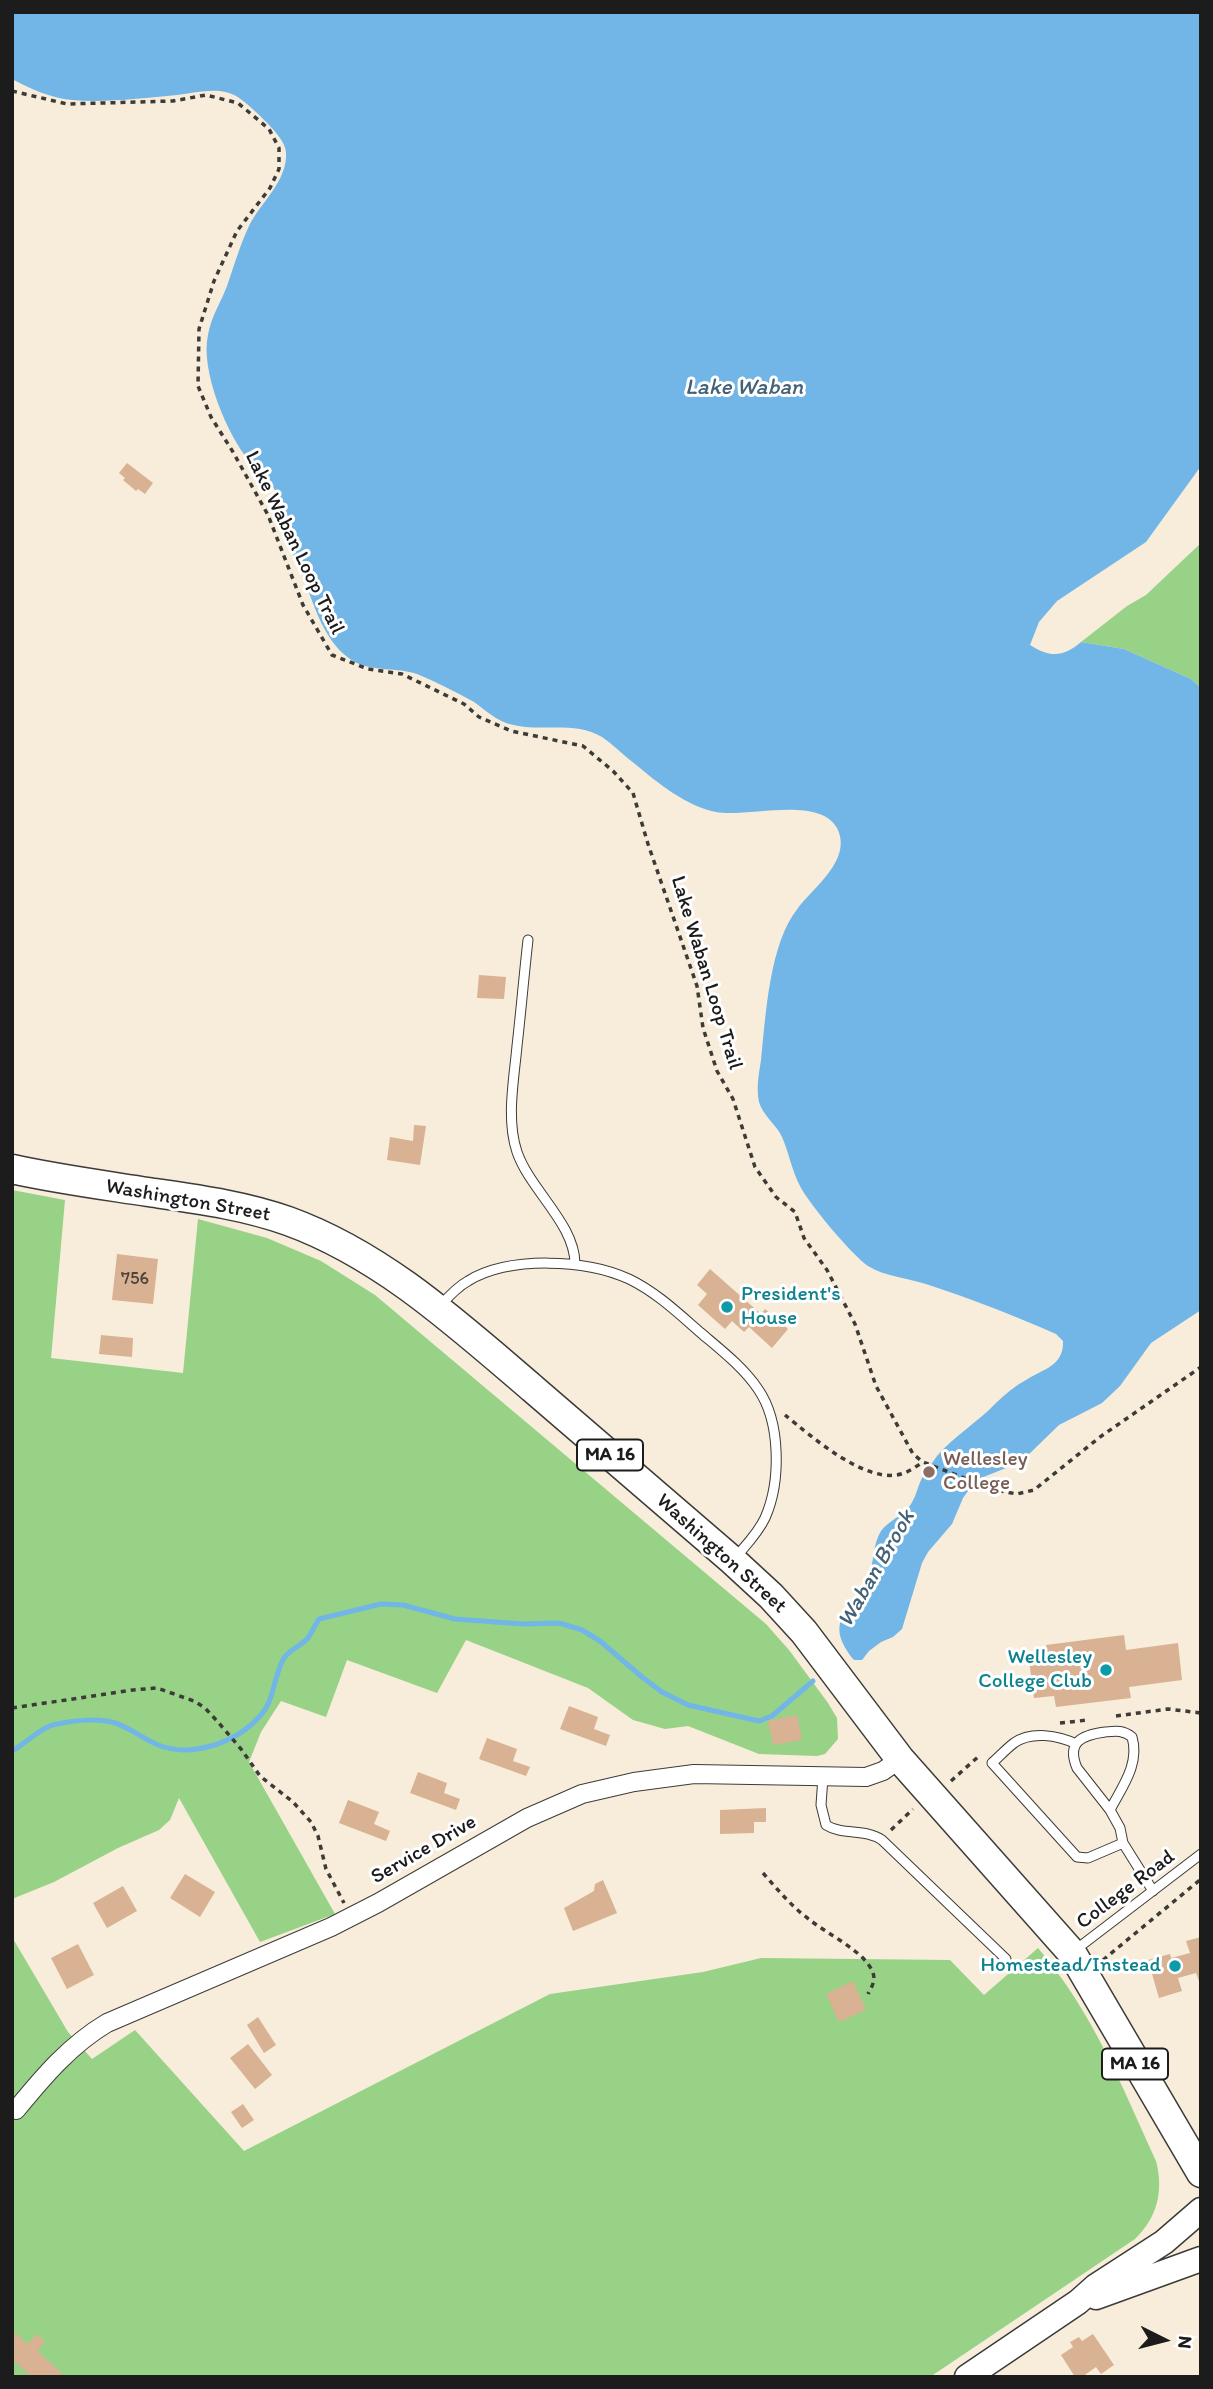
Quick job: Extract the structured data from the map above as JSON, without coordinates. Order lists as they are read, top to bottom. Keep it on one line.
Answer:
{"streets":{"main road":["Washington Street","MA 16"],"street":["Service Drive"],"lane":["College Road"],"path":["Lake Waban Loop Trail"]},"crossings":[["Washington Street","Service Drive"],["Washington Street","College Road"]],"water":["Lake Waban","Waban Brook"],"places":["President's House","Wellesley College","Wellesley College Club","Homestead/Instead"],"house_numbers":["756"],"north":"right"}
